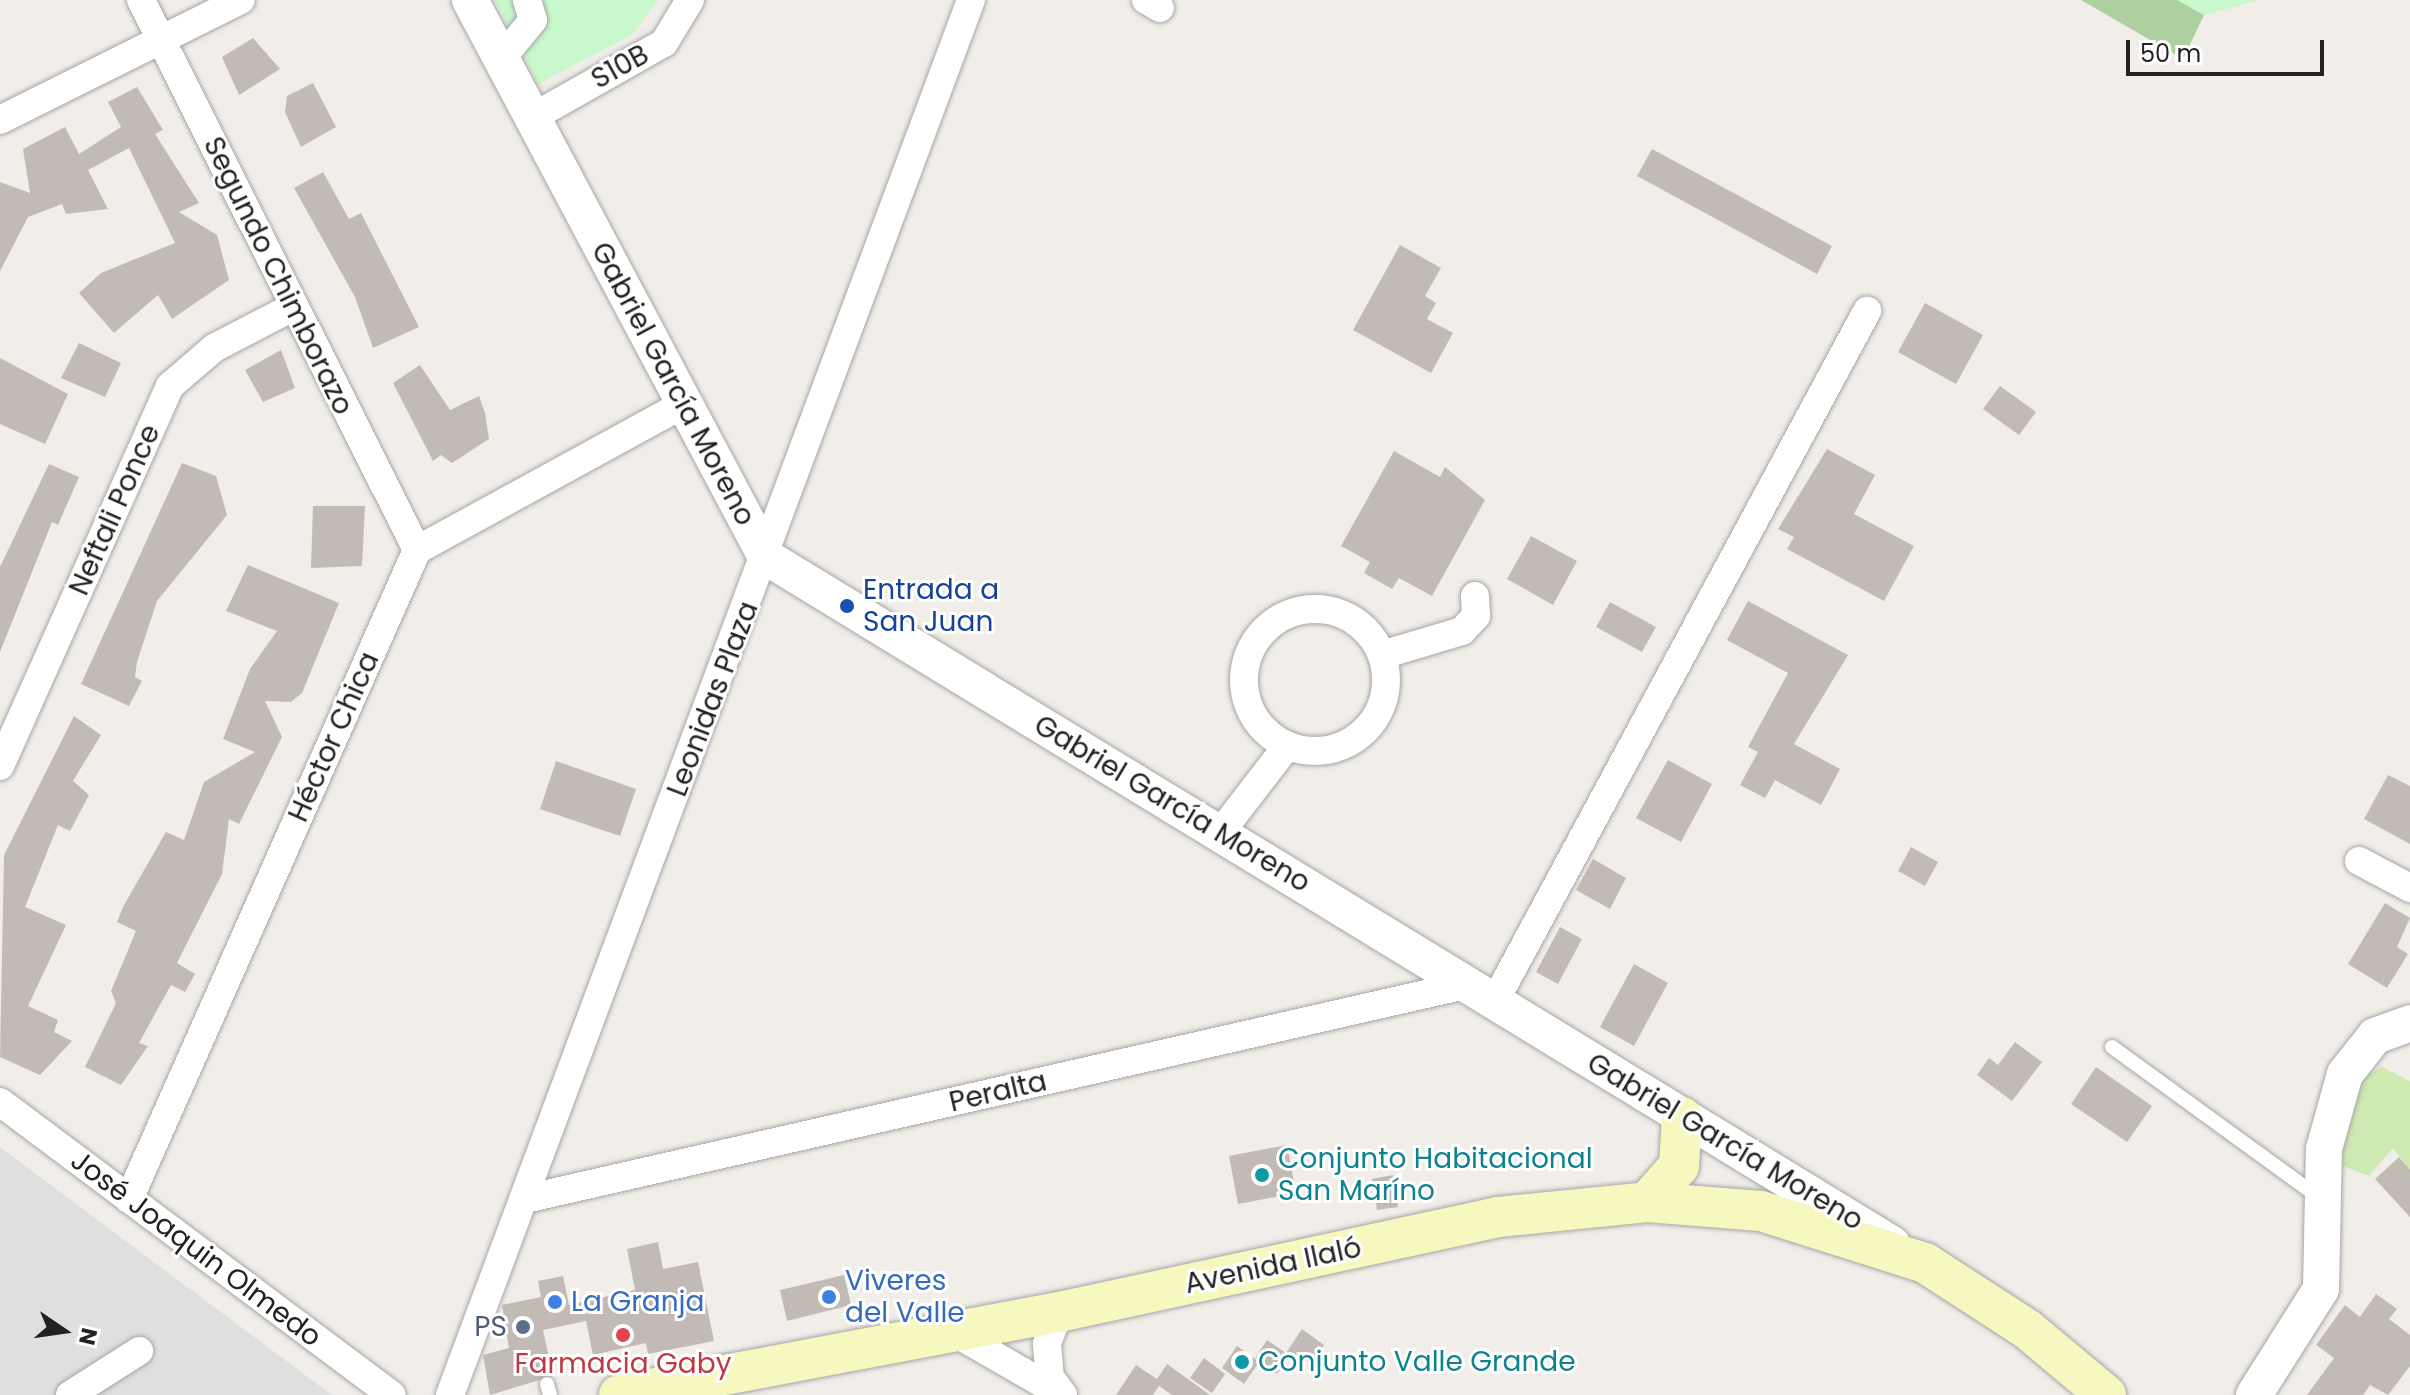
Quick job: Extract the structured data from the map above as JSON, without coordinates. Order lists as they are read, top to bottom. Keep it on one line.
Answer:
{"streets":{"main road":["Gabriel García Moreno","Avenida Ilaló"],"street":["S10B","Segundo Chimborazo","Neftali Ponce","Leonidas Plaza","Héctor Chica","Peralta","José Joaquin Olmedo"]},"crossings":[["S10B","Gabriel García Moreno"],["Segundo Chimborazo","Neftali Ponce"],["Segundo Chimborazo","Héctor Chica"],["Gabriel García Moreno","Leonidas Plaza"],["Gabriel García Moreno","Peralta"],["Gabriel García Moreno","Avenida Ilaló"],["Leonidas Plaza","Peralta"],["Héctor Chica","José Joaquin Olmedo"]],"places":["Entrada a San Juan","Conjunto Habitacional San Maríno","Viveres del Valle","La Granja","PS","Farmacia Gaby","Conjunto Valle Grande"],"scale_bar":"50 m","north":"right"}
